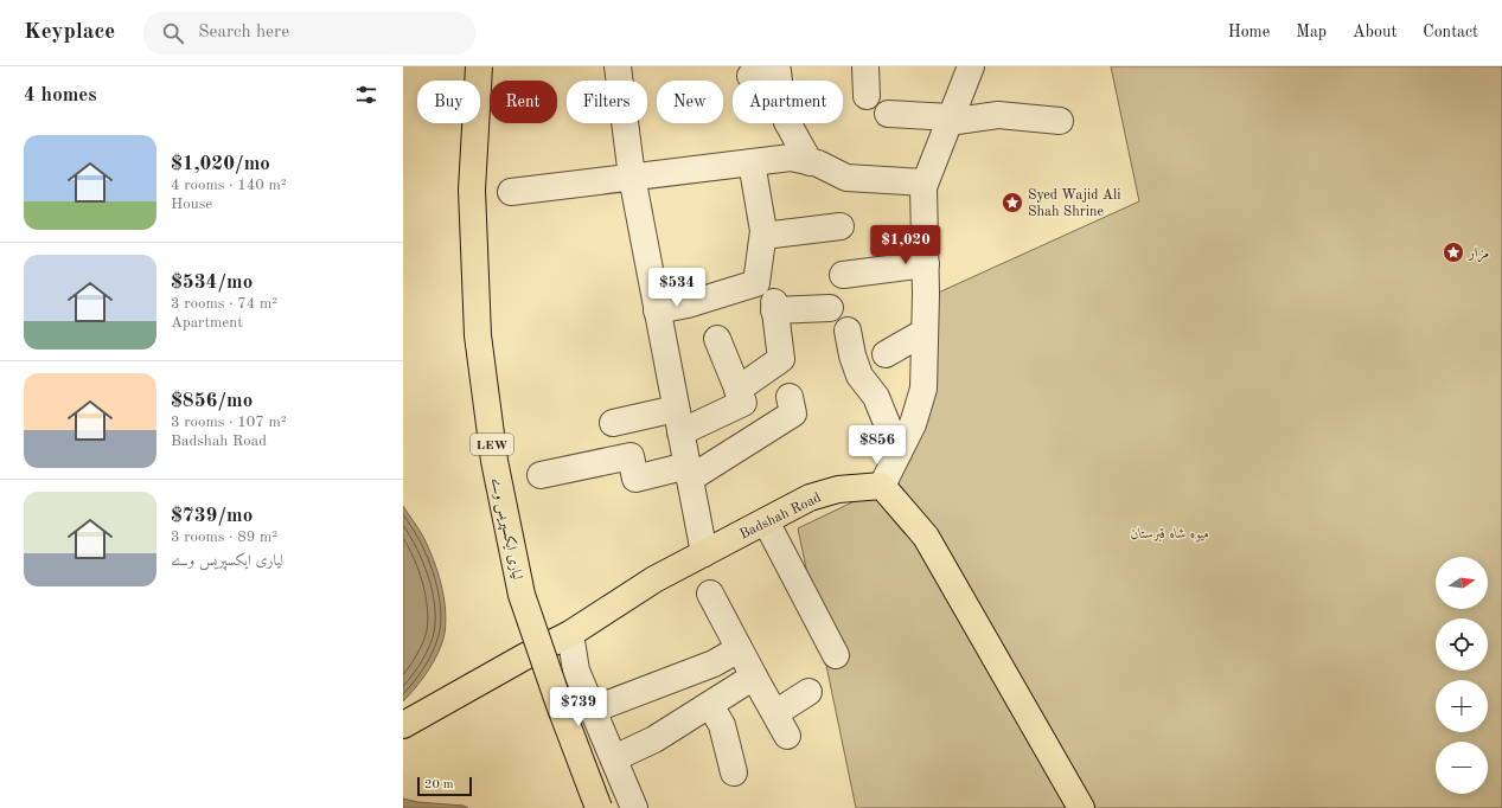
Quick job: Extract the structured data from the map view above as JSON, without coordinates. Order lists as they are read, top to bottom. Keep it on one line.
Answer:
{"streets":{"main road":["LEW","Badshah Road","لیاری ایکسپریس وے"]},"parks":["میوہ شاہ قبرستان"],"places":{"place":["Syed Wajid Ali Shah Shrine","مزار"]},"scale_bar":"20 m","north":"right","page":{"header":"Keyplace","search":"Search here","nav":["Home","Map","About","Contact"],"heading":"4 homes","chip":["Buy","Rent","Filters","New","Apartment"],"list":[{"name":"$1,020/mo","note":"4 rooms · 140 m² · House"},{"name":"$534/mo","note":"3 rooms · 74 m² · Apartment"},{"name":"$856/mo","note":"3 rooms · 107 m² · Badshah Road"},{"name":"$739/mo","note":"3 rooms · 89 m² · لیاری ایکسپریس وے"}],"price":["$1,020","$534","$856","$739"],"map_buttons":["+","−"],"scale":"20 m"}}
